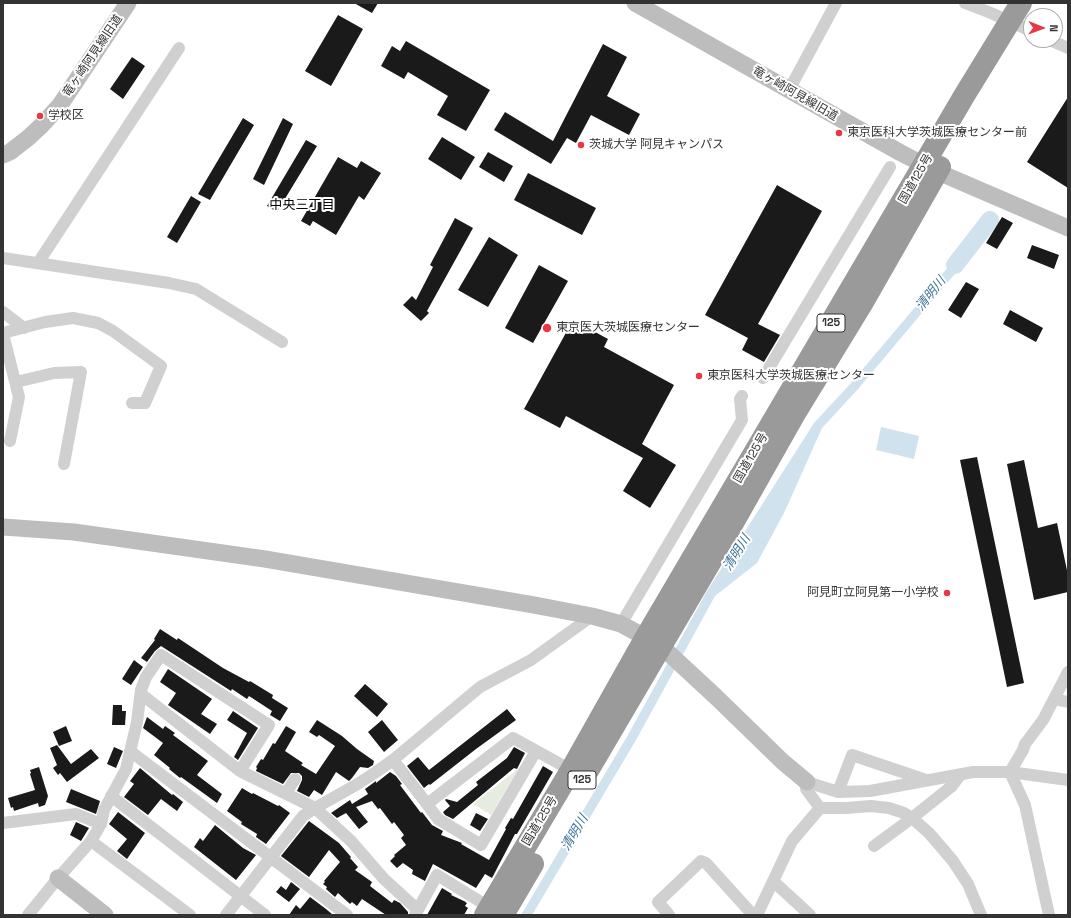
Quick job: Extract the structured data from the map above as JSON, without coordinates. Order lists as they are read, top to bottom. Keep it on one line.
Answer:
{"streets":{"highway":["国道125号","125"],"street":["竜ヶ崎阿見線旧道"]},"crossings":[["竜ヶ崎阿見線旧道","国道125号"]],"districts":["中央三丁目"],"water":["清明川"],"places":["学校区","東京医科大学茨城医療センター前","茨城大学 阿見キャンパス","東京医大茨城医療センター","東京医科大学茨城医療センター","阿見町立阿見第一小学校"],"north":"right"}
